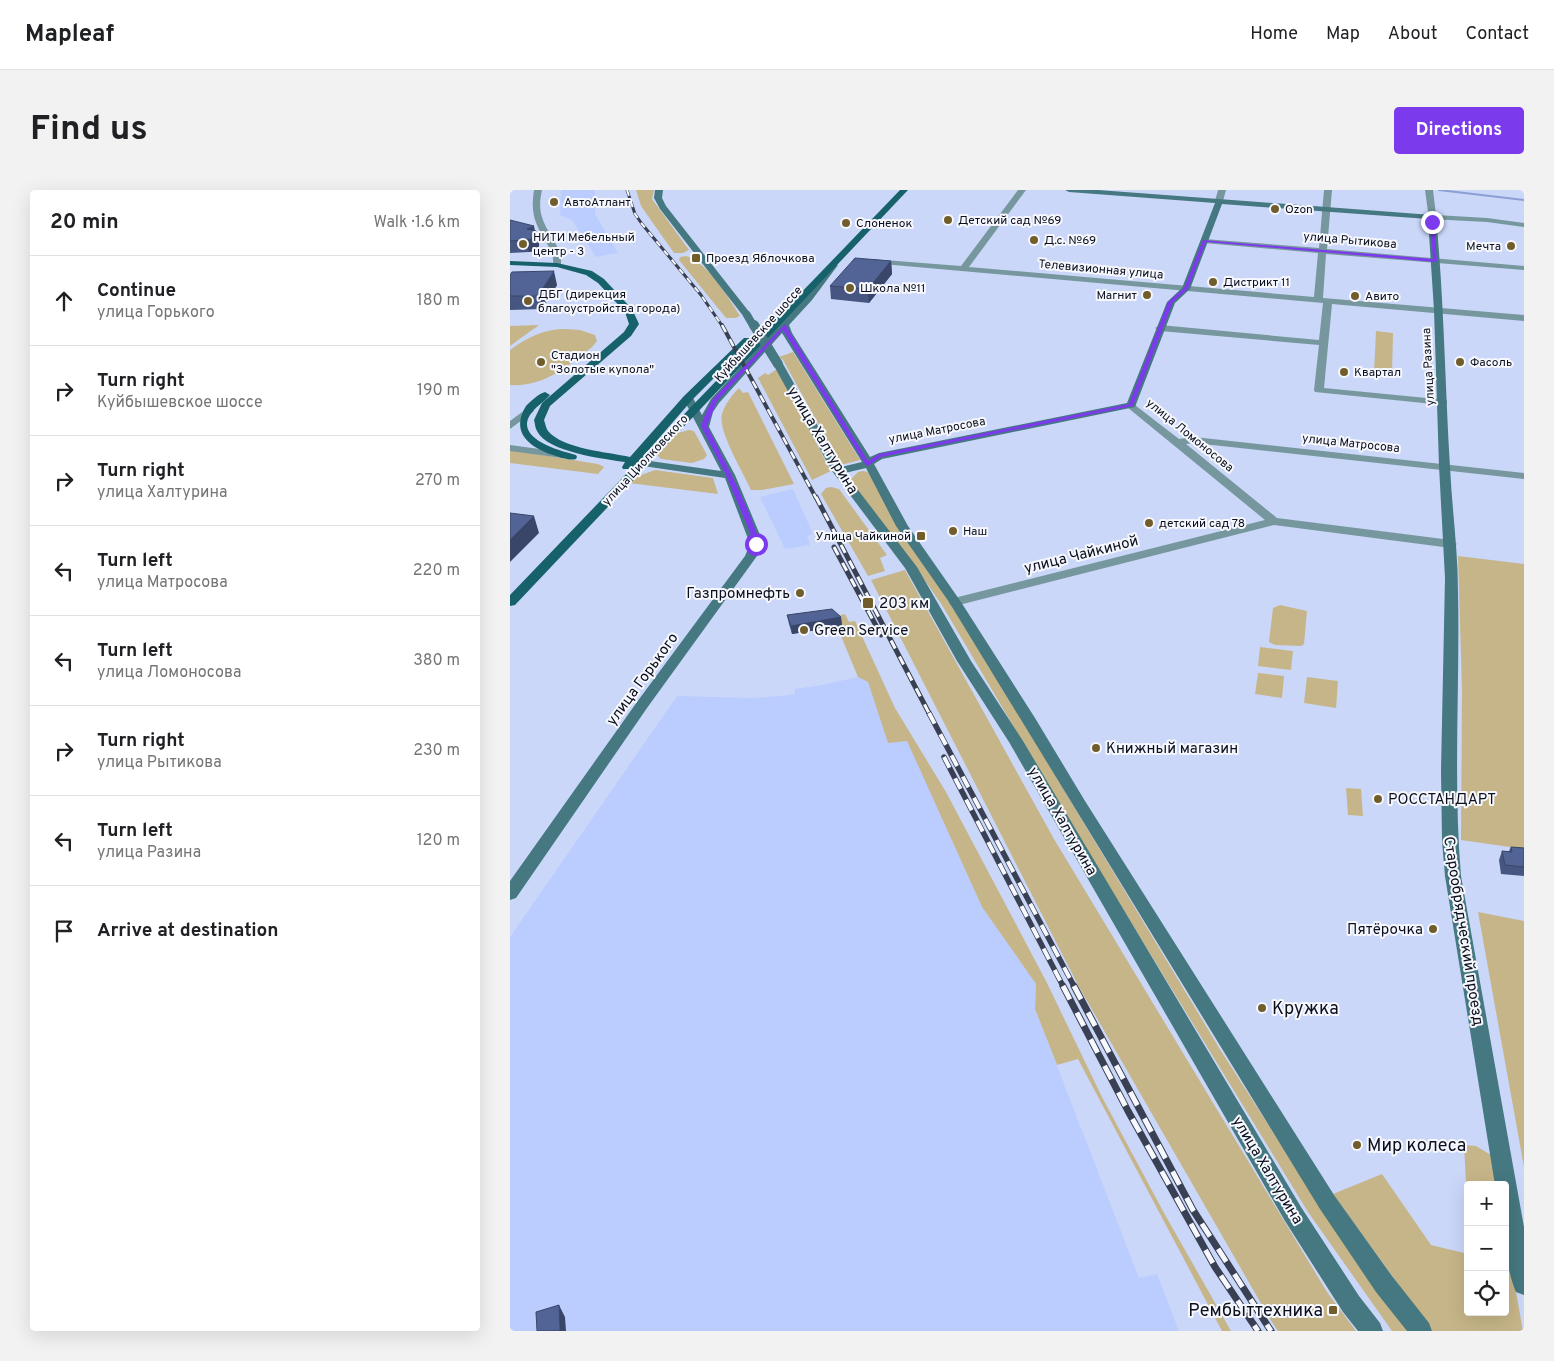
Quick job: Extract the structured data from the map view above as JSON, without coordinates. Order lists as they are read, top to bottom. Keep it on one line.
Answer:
{"streets":{"main road":["Куйбышевское шоссе","улица Циолковского"],"street":["улица Рытикова","Телевизионная улица","улица Разина","улица Матросова","улица Ломоносова","улица Халтурина","улица Чайкиной","улица Горького","Старообрядческий проезд"]},"crossings":[["улица Рытикова","улица Разина"],["улица Рытикова","улица Ломоносова"],["Телевизионная улица","улица Разина"],["Телевизионная улица","улица Ломоносова"],["Куйбышевское шоссе","улица Халтурина"],["Куйбышевское шоссе","улица Циолковского"],["Куйбышевское шоссе","улица Горького"],["улица Разина","улица Матросова"],["улица Разина","улица Чайкиной"],["улица Разина","Старообрядческий проезд"],["улица Матросова","улица Ломоносова"],["улица Матросова","улица Халтурина"],["улица Ломоносова","улица Чайкиной"],["улица Халтурина","улица Чайкиной"],["улица Циолковского","улица Горького"],["улица Чайкиной","Старообрядческий проезд"]],"places":{"other":["АвтоАтлант","Ozon","Детский сад №69","Слоненок","Д.с. №69","НИТИ Мебельный центр - 3","Мечта","Дистрикт 11","Школа №11","Магнит","Авито","ДБГ (дирекция благоустройства города)","Стадион \"Золотые купола\"","Фасоль","Квартал","детский сад 78","Наш","Газпромнефть","Green Service","Книжный магазин","РОССТАНДАРТ","Пятёрочка","Кружка","Мир колеса"],"transit":["Проезд Яблочкова","Улица Чайкиной","203 км","Рембыттехника"]},"page":{"header":"Mapleaf","nav":["Home","Map","About","Contact"],"buttons":"Directions","title":"Find us","heading":["20 min","Walk · 1.6 km"],"list":[["Continue","улица Горького","180 m"],["Turn right","Куйбышевское шоссе","190 m"],["Turn right","улица Халтурина","270 m"],["Turn left","улица Матросова","220 m"],["Turn left","улица Ломоносова","380 m"],["Turn right","улица Рытикова","230 m"],["Turn left","улица Разина","120 m"],"Arrive at destination"],"map_buttons":["+","−"]}}
